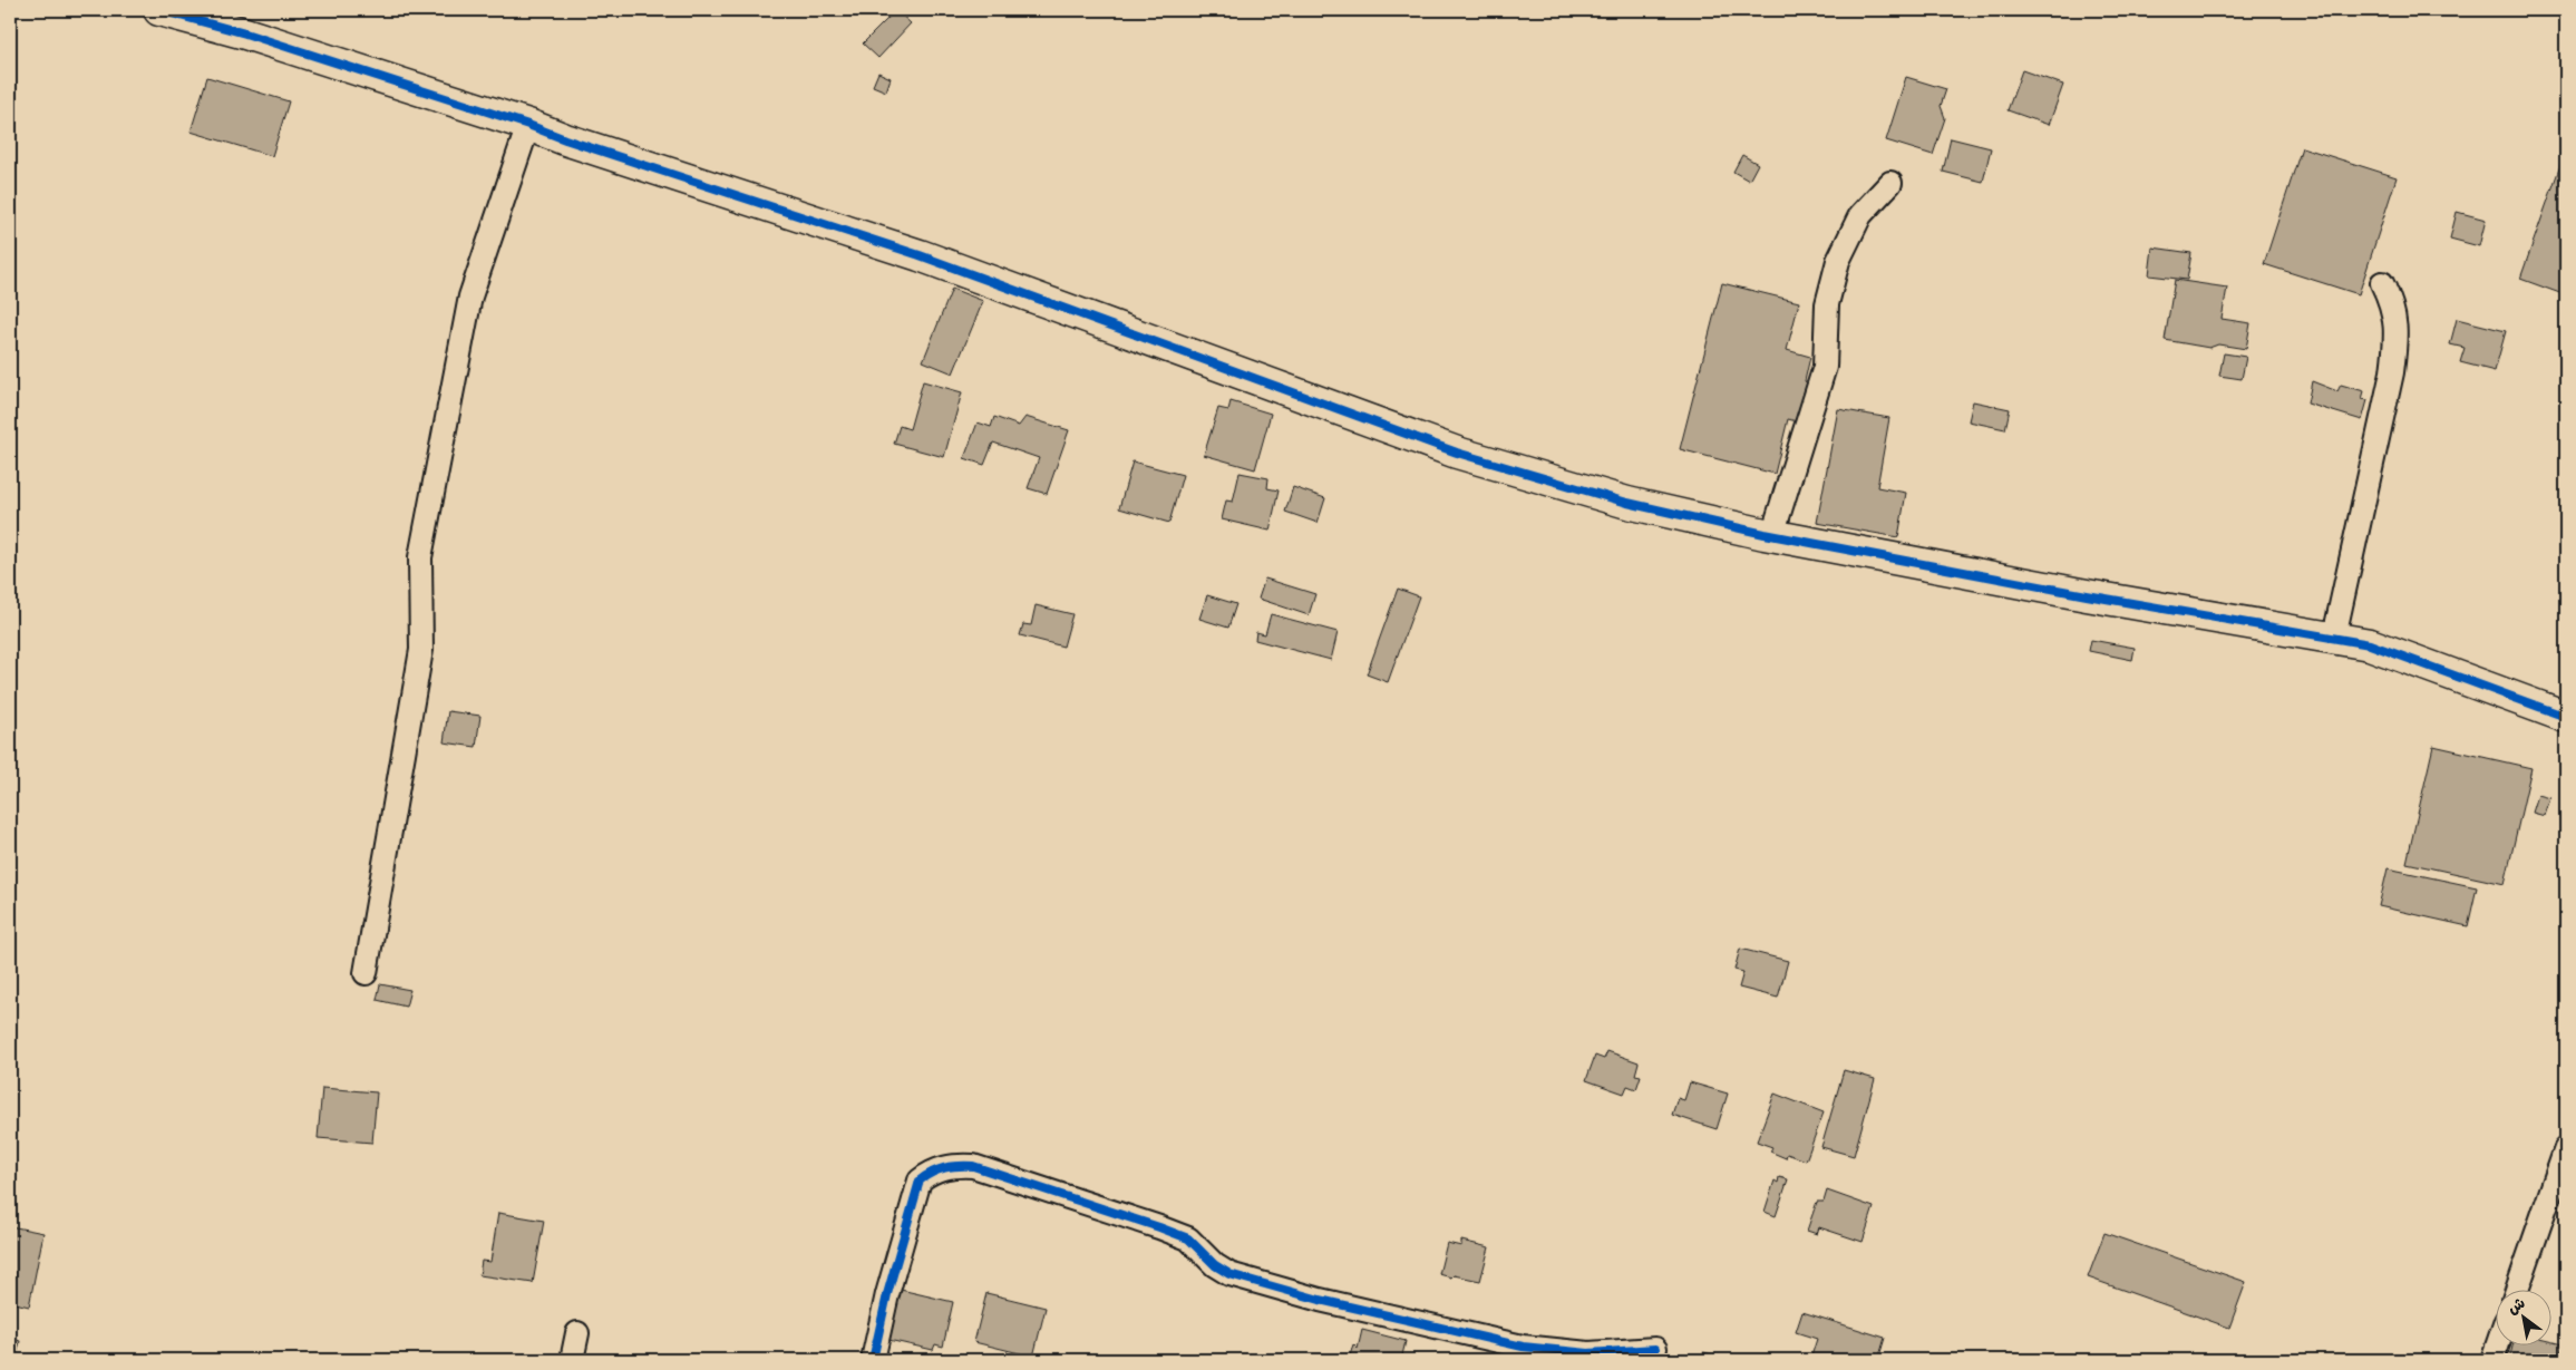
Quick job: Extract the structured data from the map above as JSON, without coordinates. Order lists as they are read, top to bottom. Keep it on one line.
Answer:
{"north":"top left"}
